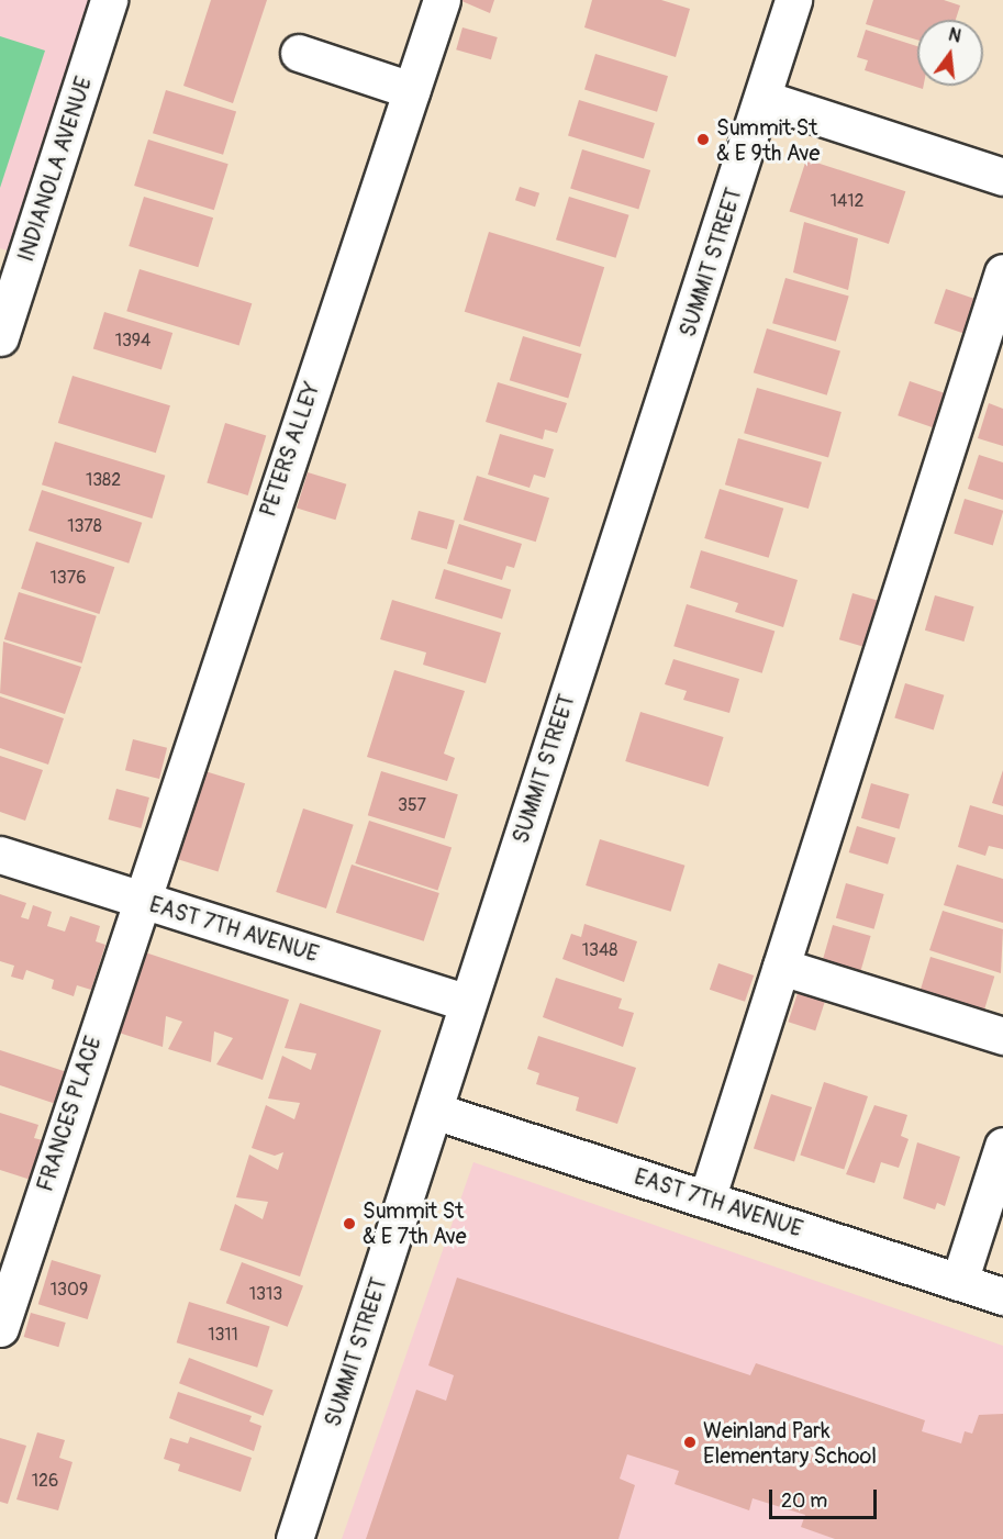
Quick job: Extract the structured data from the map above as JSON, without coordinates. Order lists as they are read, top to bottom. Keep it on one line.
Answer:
{"streets":{"street":["INDIANOLA AVENUE","SUMMIT STREET","PETERS ALLEY","EAST 7TH AVENUE","FRANCES PLACE"]},"crossings":[["SUMMIT STREET","EAST 7TH AVENUE"],["PETERS ALLEY","EAST 7TH AVENUE"],["PETERS ALLEY","FRANCES PLACE"],["EAST 7TH AVENUE","FRANCES PLACE"]],"places":["Summit St & E 9th Ave","Summit St & E 7th Ave","Weinland Park Elementary School"],"house_numbers":["1412","1394","1382","1378","1376","357","1348","1309","1313","1311","126"],"scale_bar":"20 m","north":"top"}
